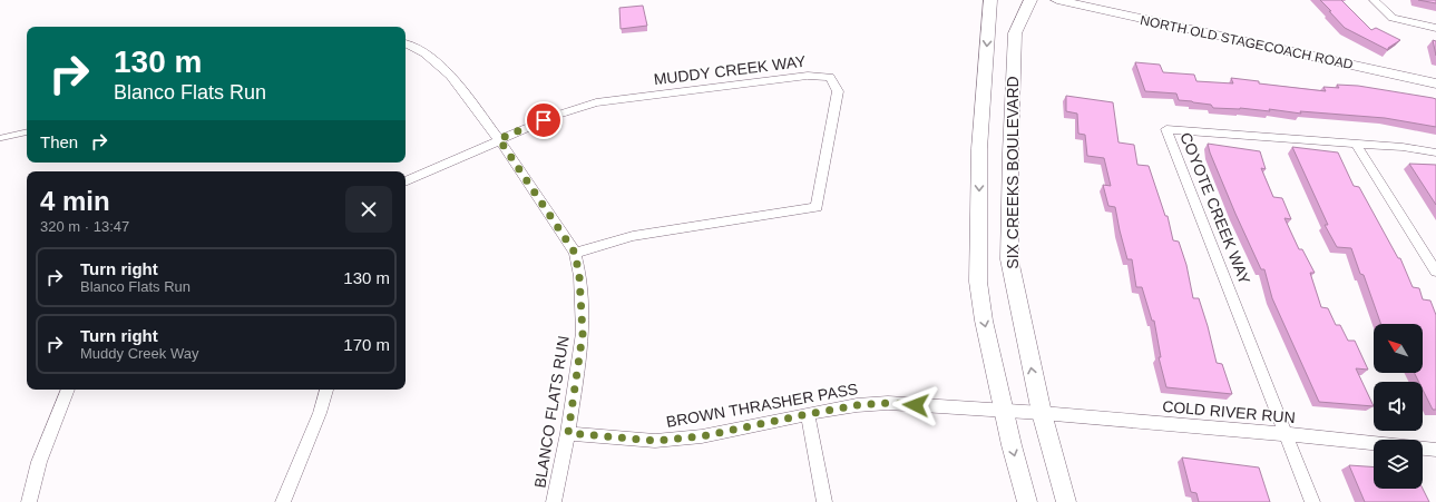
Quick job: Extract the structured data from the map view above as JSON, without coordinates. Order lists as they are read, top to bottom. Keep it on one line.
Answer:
{"streets":{"street":["NORTH OLD STAGECOACH ROAD","MUDDY CREEK WAY","SIX CREEKS BOULEVARD","COYOTE CREEK WAY","BROWN THRASHER PASS","BLANCO FLATS RUN","COLD RIVER RUN"]},"crossings":[["MUDDY CREEK WAY","BLANCO FLATS RUN"],["SIX CREEKS BOULEVARD","BROWN THRASHER PASS"],["SIX CREEKS BOULEVARD","COLD RIVER RUN"],["COYOTE CREEK WAY","COLD RIVER RUN"],["BROWN THRASHER PASS","BLANCO FLATS RUN"],["BROWN THRASHER PASS","COLD RIVER RUN"]],"north":"top left","page":{"turn":["130 m","Blanco Flats Run"],"then":"Then","heading":["4 min","320 m · 13:47"],"list":[{"name":"Turn right","note":"Blanco Flats Run","value":"130 m"},{"name":"Turn right","note":"Muddy Creek Way","value":"170 m"}]}}
